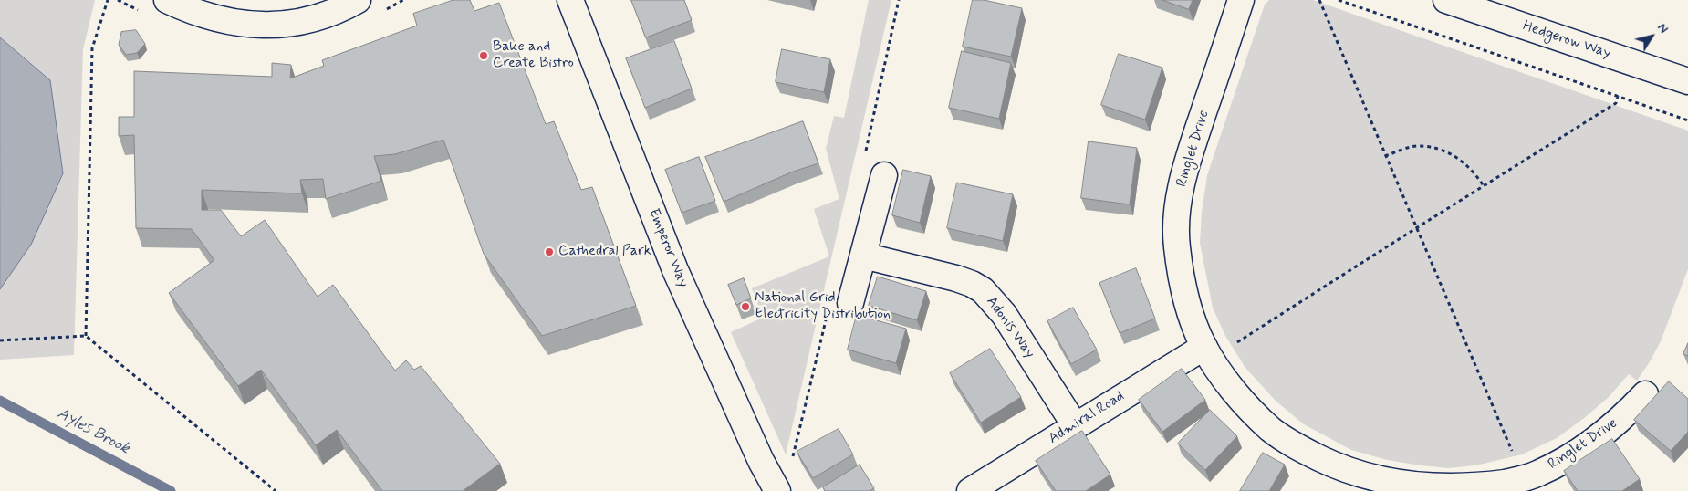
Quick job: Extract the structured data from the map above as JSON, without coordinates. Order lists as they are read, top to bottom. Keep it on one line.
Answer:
{"streets":{"street":["Hedgerow Way","Ringlet Drive","Emperor Way","Adonis Way","Admiral Road"]},"crossings":[["Ringlet Drive","Admiral Road"],["Adonis Way","Admiral Road"]],"water":["Ayles Brook"],"places":["Bake and Create Bistro","Cathedral Park","National Grid Electricity Distribution"],"north":"top right"}
